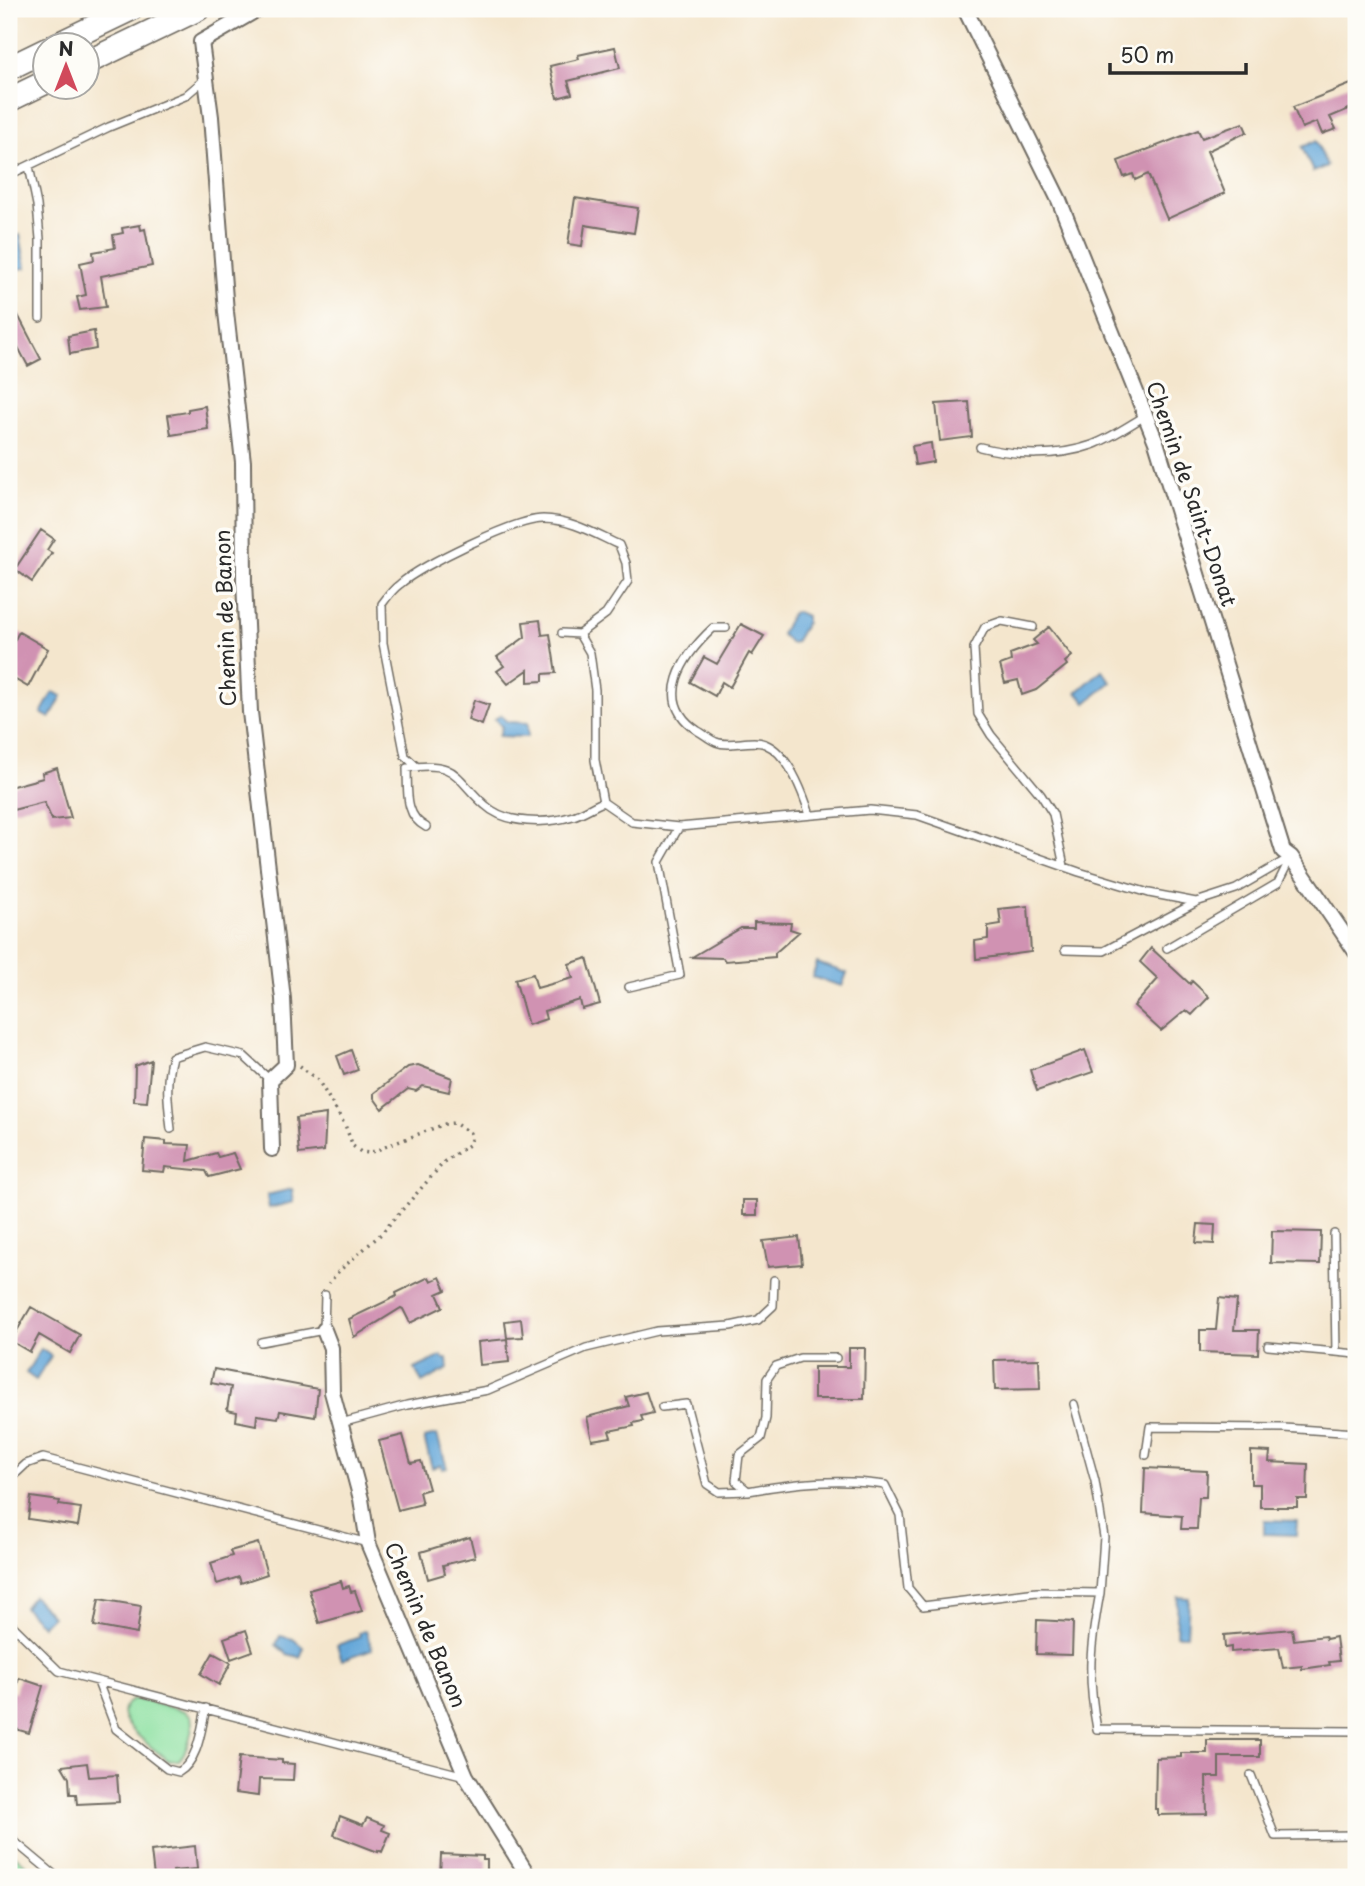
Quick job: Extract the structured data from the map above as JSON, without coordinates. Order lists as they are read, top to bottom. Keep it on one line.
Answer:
{"streets":{"street":["Chemin de Saint-Donat","Chemin de Banon"]},"scale_bar":"50 m","north":"top"}
